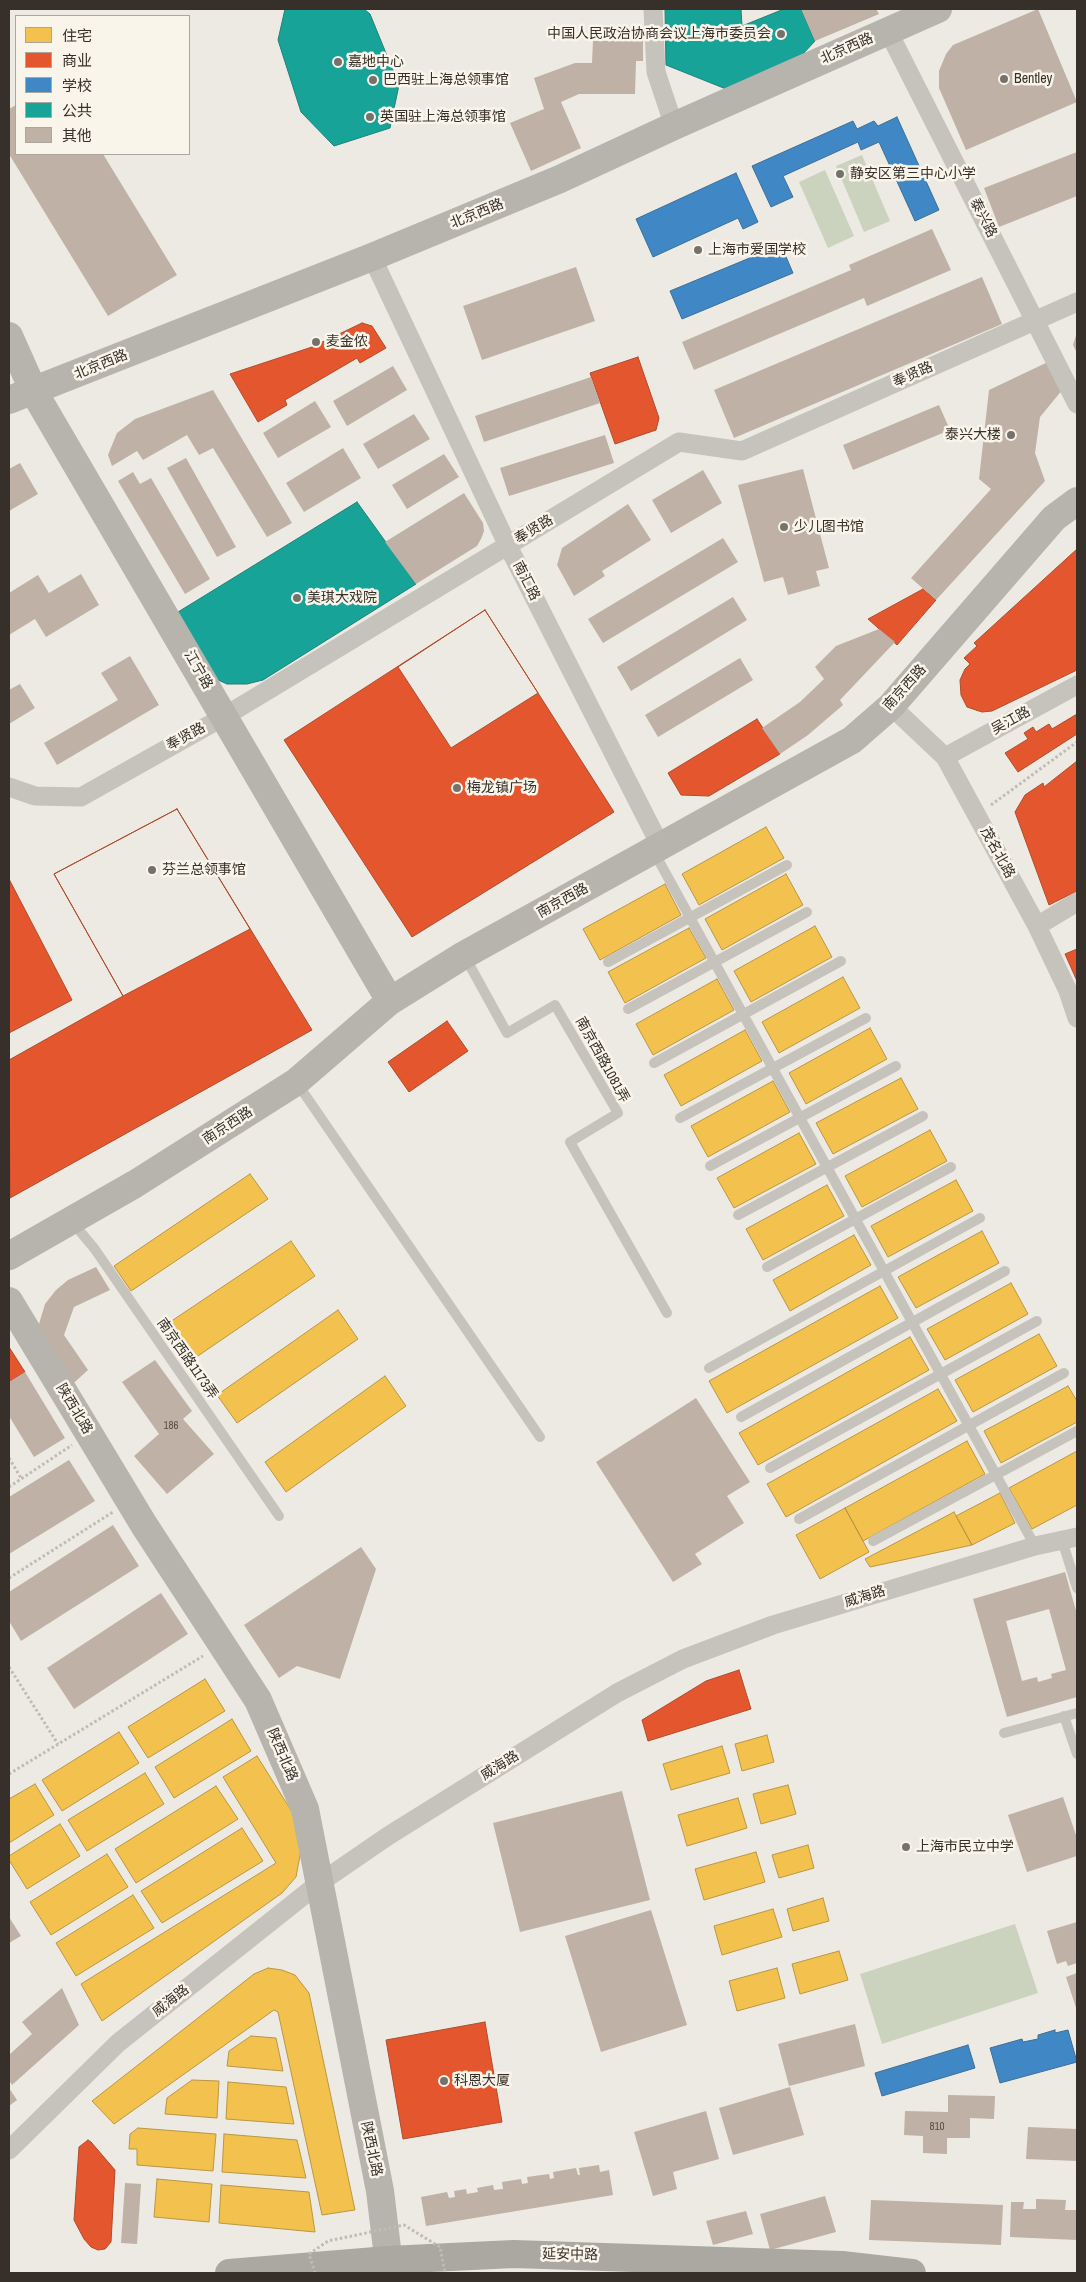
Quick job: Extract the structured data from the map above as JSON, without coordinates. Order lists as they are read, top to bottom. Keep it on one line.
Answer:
{"streets":{"main road":["北京西路","江宁路","南京西路","陕西北路","延安中路"],"street":["泰兴路","奉贤路","南汇路","吴江路","茂名北路","威海路"],"lane":["南京西路1081弄","南京西路1173弄"]},"crossings":[["北京西路","泰兴路"],["北京西路","南汇路"],["北京西路","江宁路"],["泰兴路","奉贤路"],["奉贤路","南汇路"],["奉贤路","江宁路"],["南汇路","南京西路"],["江宁路","南京西路"],["南京西路","茂名北路"],["南京西路","南京西路1081弄"],["南京西路","南京西路1173弄"],["吴江路","茂名北路"],["陕西北路","威海路"],["陕西北路","延安中路"]],"places":["中国人民政治协商会议上海市委员会","嘉地中心","Bentley","巴西驻上海总领事馆","英国驻上海总领事馆","静安区第三中心小学","上海市爱国学校","麦金侬","泰兴大楼","少儿图书馆","美琪大戏院","梅龙镇广场","芬兰总领事馆","上海市民立中学","科恩大厦"],"house_numbers":["186","810"],"legend":["住宅","商业","学校","公共","其他"]}
